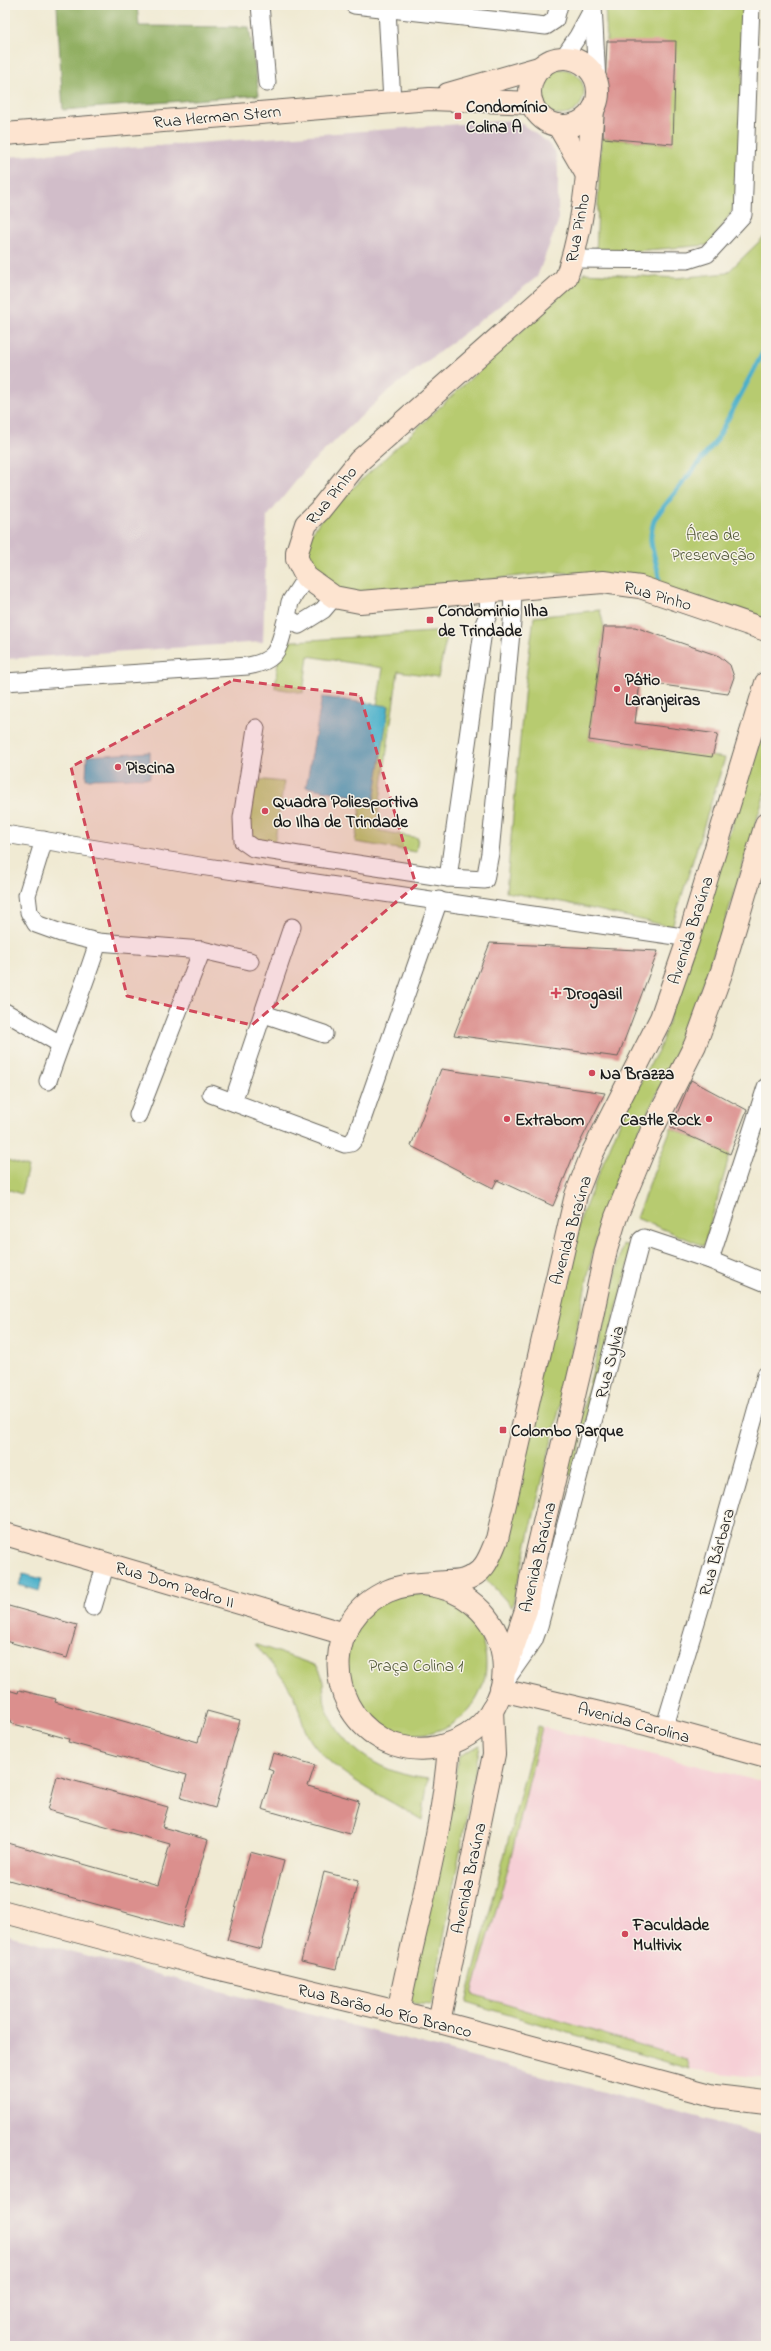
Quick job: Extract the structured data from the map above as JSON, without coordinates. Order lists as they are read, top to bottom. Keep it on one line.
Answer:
{"streets":{"street":["Rua Herman Stern","Rua Pinho","Avenida Braúna","Rua Sylvia","Rua Bárbara","Rua Dom Pedro II","Avenida Carolina","Rua Barão do Río Branco"]},"crossings":[["Rua Herman Stern","Rua Pinho"],["Avenida Braúna","Rua Sylvia"],["Avenida Braúna","Avenida Carolina"],["Avenida Braúna","Rua Barão do Río Branco"],["Rua Sylvia","Avenida Carolina"],["Rua Bárbara","Avenida Carolina"]],"parks":["Área de Preservação","Praça Colina 1"],"places":{"transit":["Condomínio Colina A","Condominio Ilha de Trindade","Colombo Parque"],"other":["Pátio Laranjeiras","Piscina","Quadra Poliesportiva do Ilha de Trindade","Na Brazza","Extrabom","Castle Rock","Faculdade Multivix"],"health":["Drogasil"]}}
